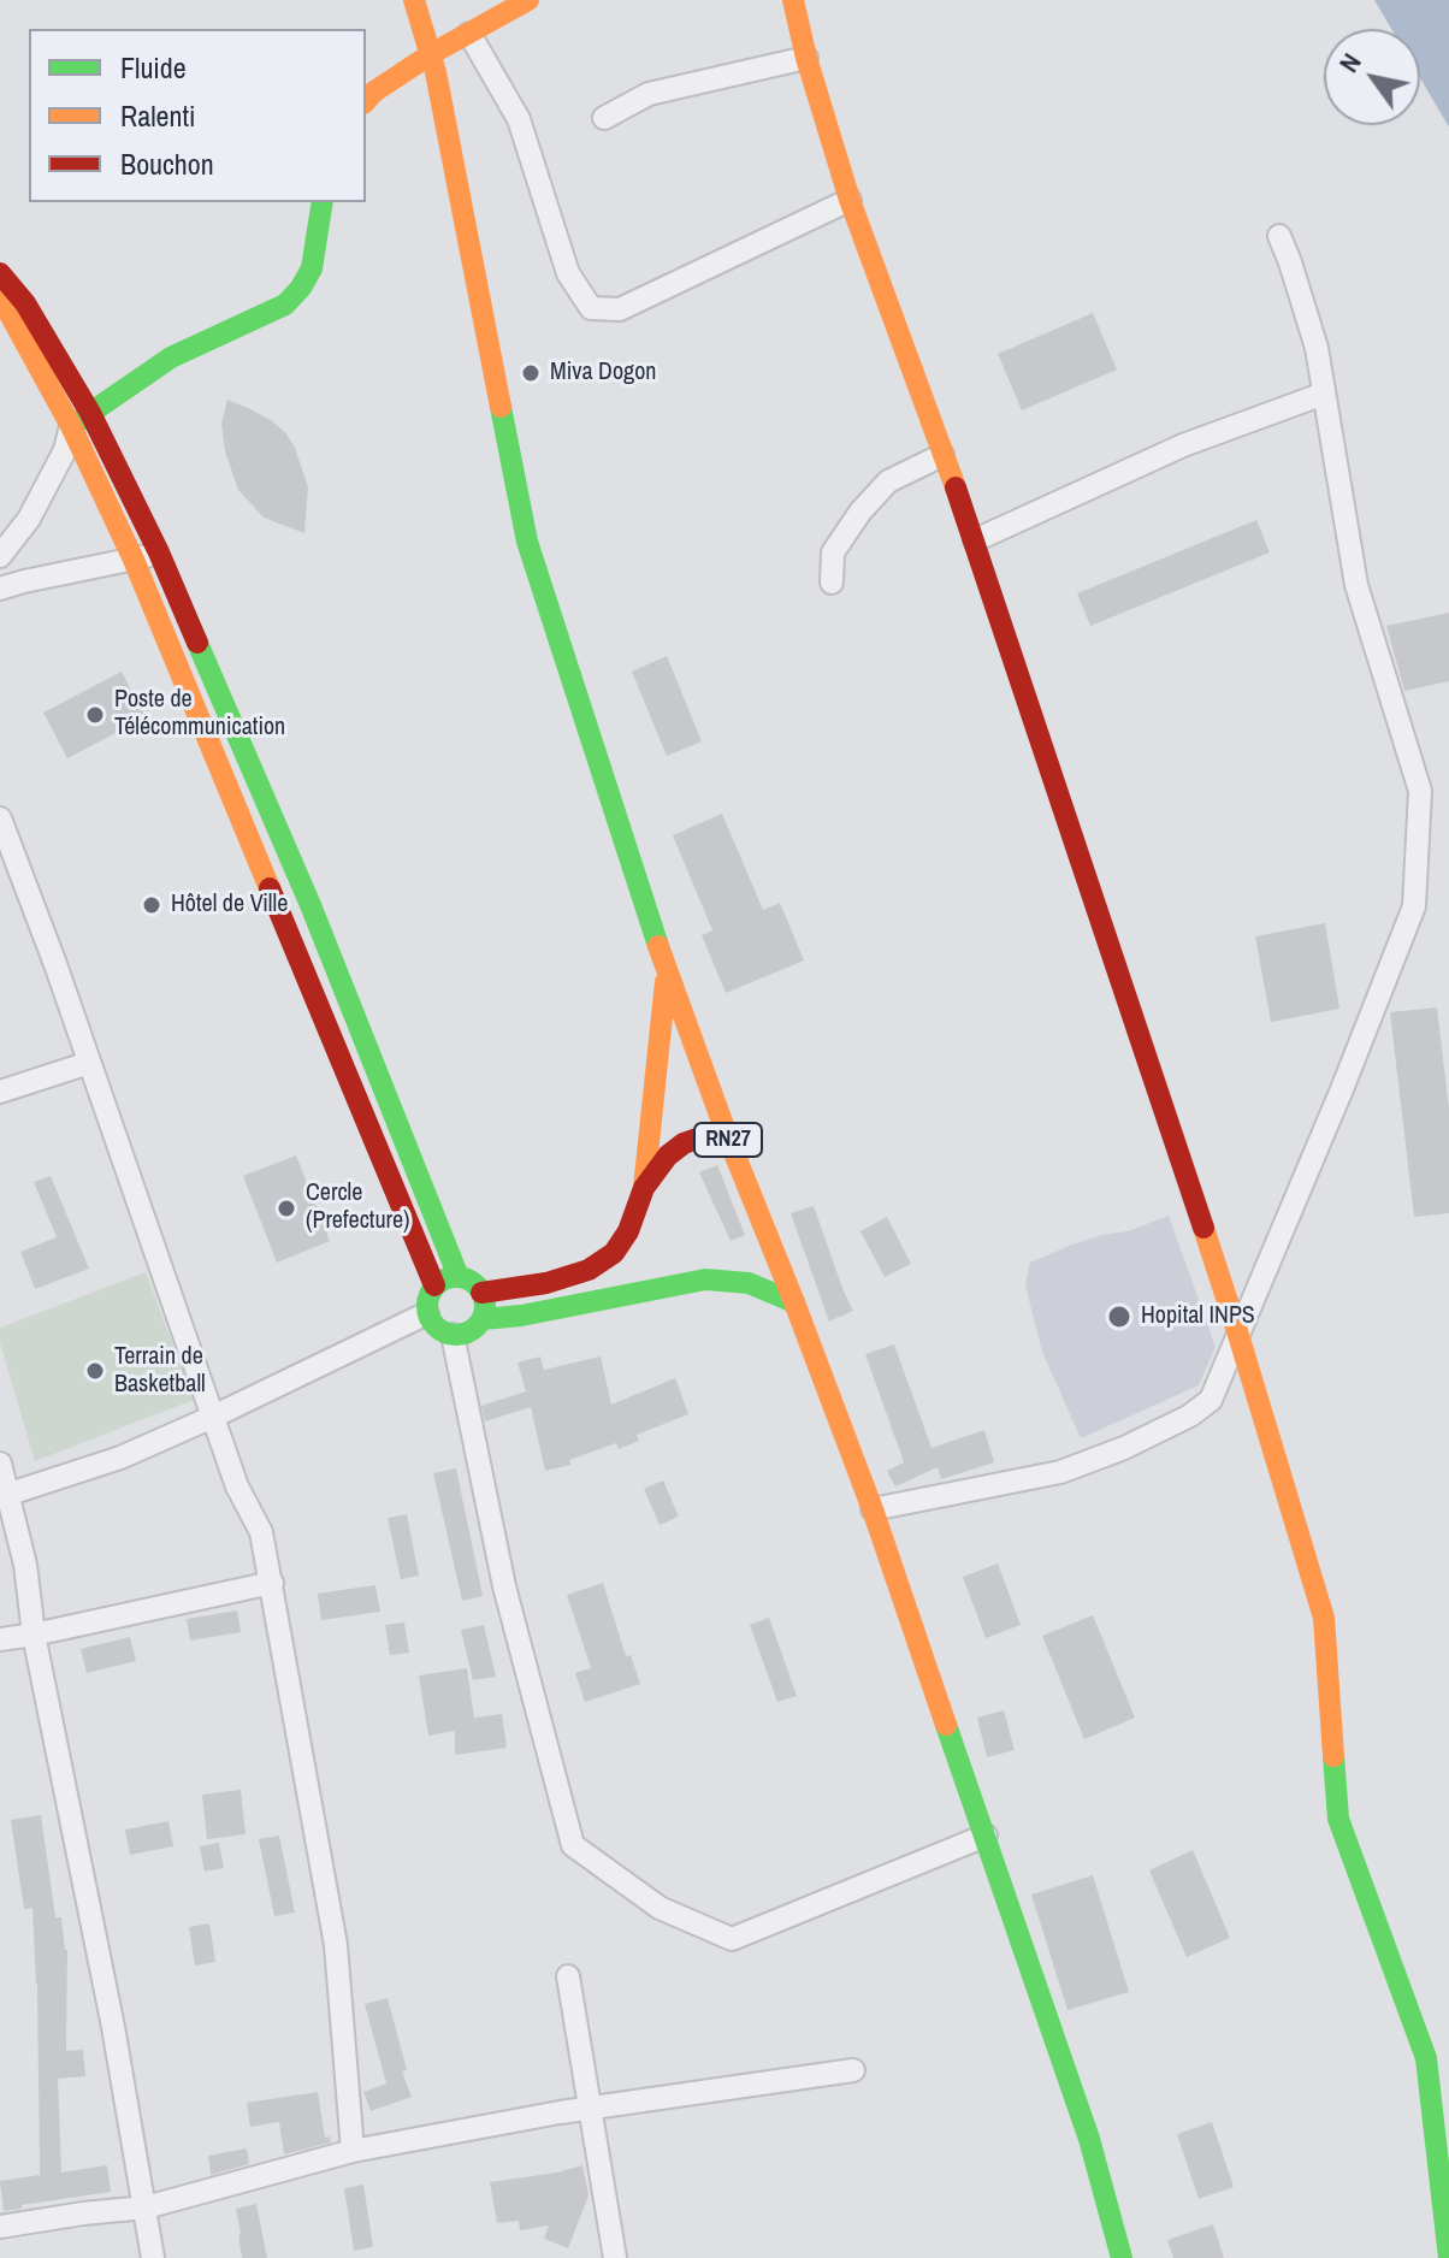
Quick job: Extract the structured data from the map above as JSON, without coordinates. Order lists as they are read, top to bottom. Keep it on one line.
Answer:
{"streets":{"main road":["RN27"]},"places":["Miva Dogon","Poste de Télécommunication","Hôtel de Ville","Cercle (Prefecture)","Hopital INPS","Terrain de Basketball"],"legend":["Fluide","Ralenti","Bouchon"],"north":"top left"}
